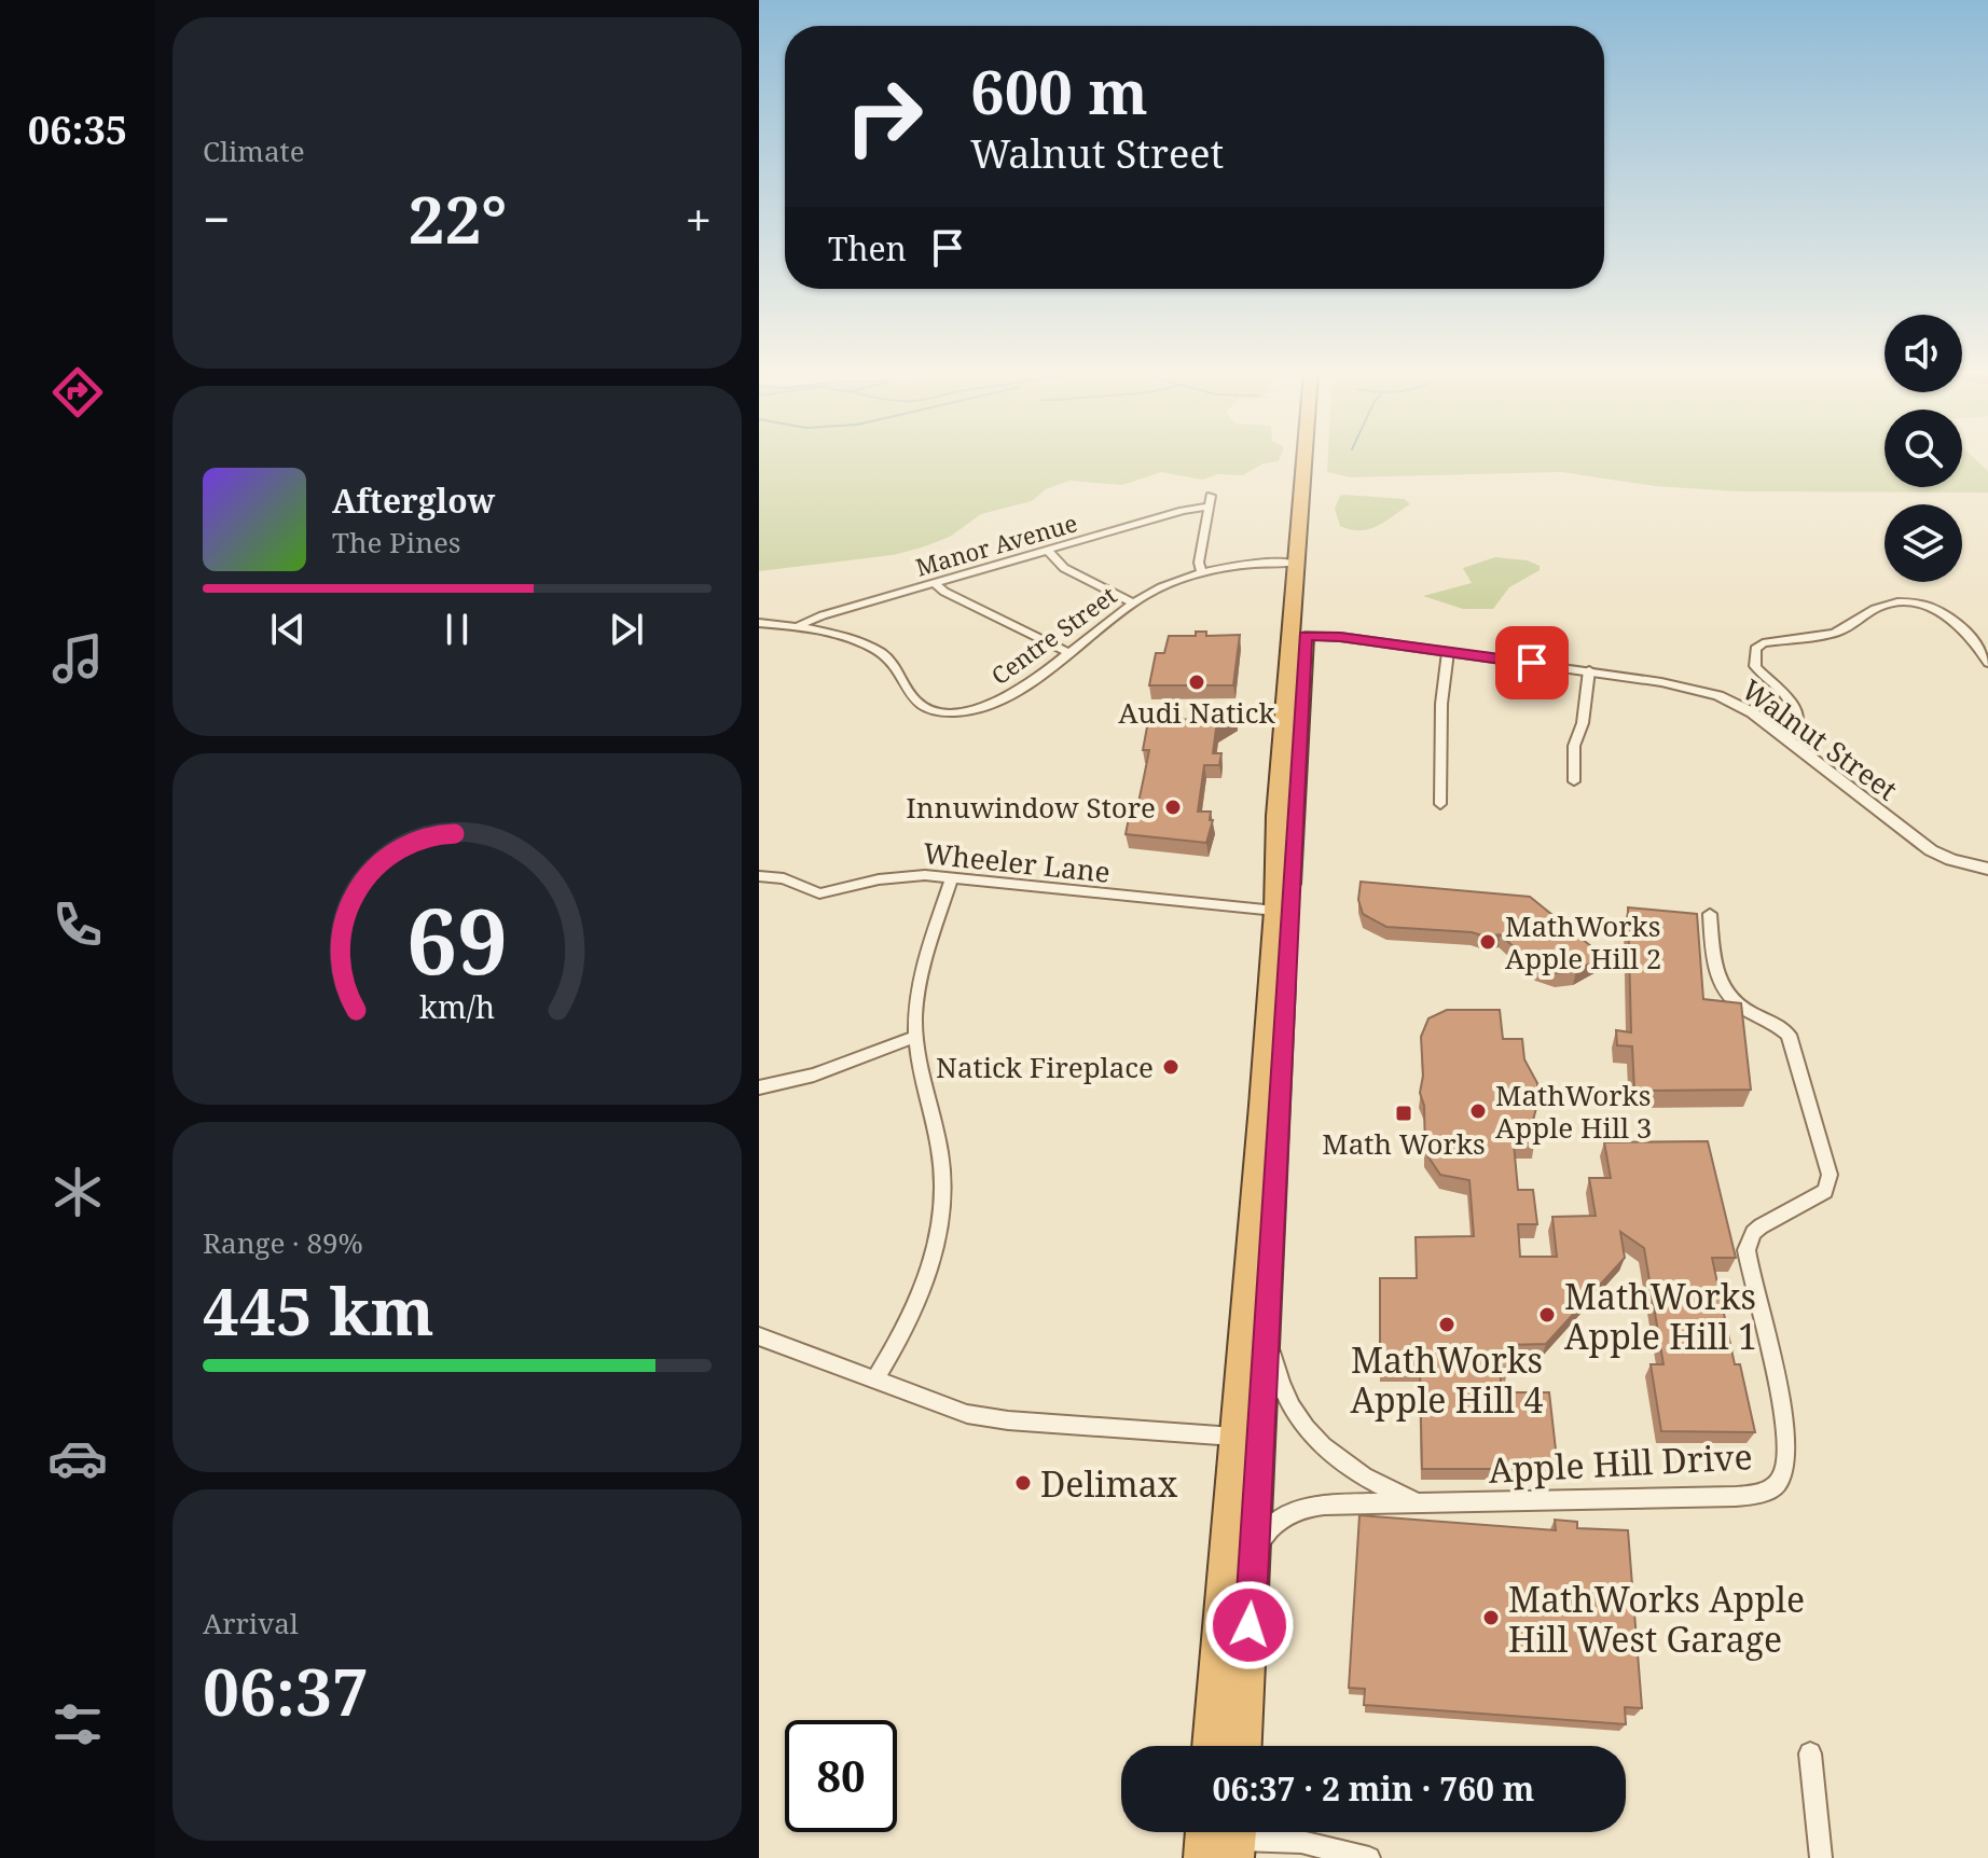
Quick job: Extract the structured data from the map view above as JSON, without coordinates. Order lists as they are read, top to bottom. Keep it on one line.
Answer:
{"streets":{"street":["Manor Avenue","Centre Street","Walnut Street","Wheeler Lane","Apple Hill Drive"]},"crossings":[["Manor Avenue","Centre Street"]],"places":{"other":["Audi Natick","Innuwindow Store","MathWorks Apple Hill 2","Natick Fireplace","MathWorks Apple Hill 3","MathWorks Apple Hill 1","MathWorks Apple Hill 4","Delimax","MathWorks Apple Hill West Garage"],"transit":["Math Works"]},"page":{"tabs":"06:35","tile":["Climate",["Range · 89%","445 km"],["Arrival","06:37"]],"turn":["600 m","Walnut Street"],"heat":["−","22°","+"],"then":"Then","song":["Afterglow","The Pines"],"limit":"80","trip":"06:37 · 2 min · 760 m","gauge":["69","km/h"]}}
